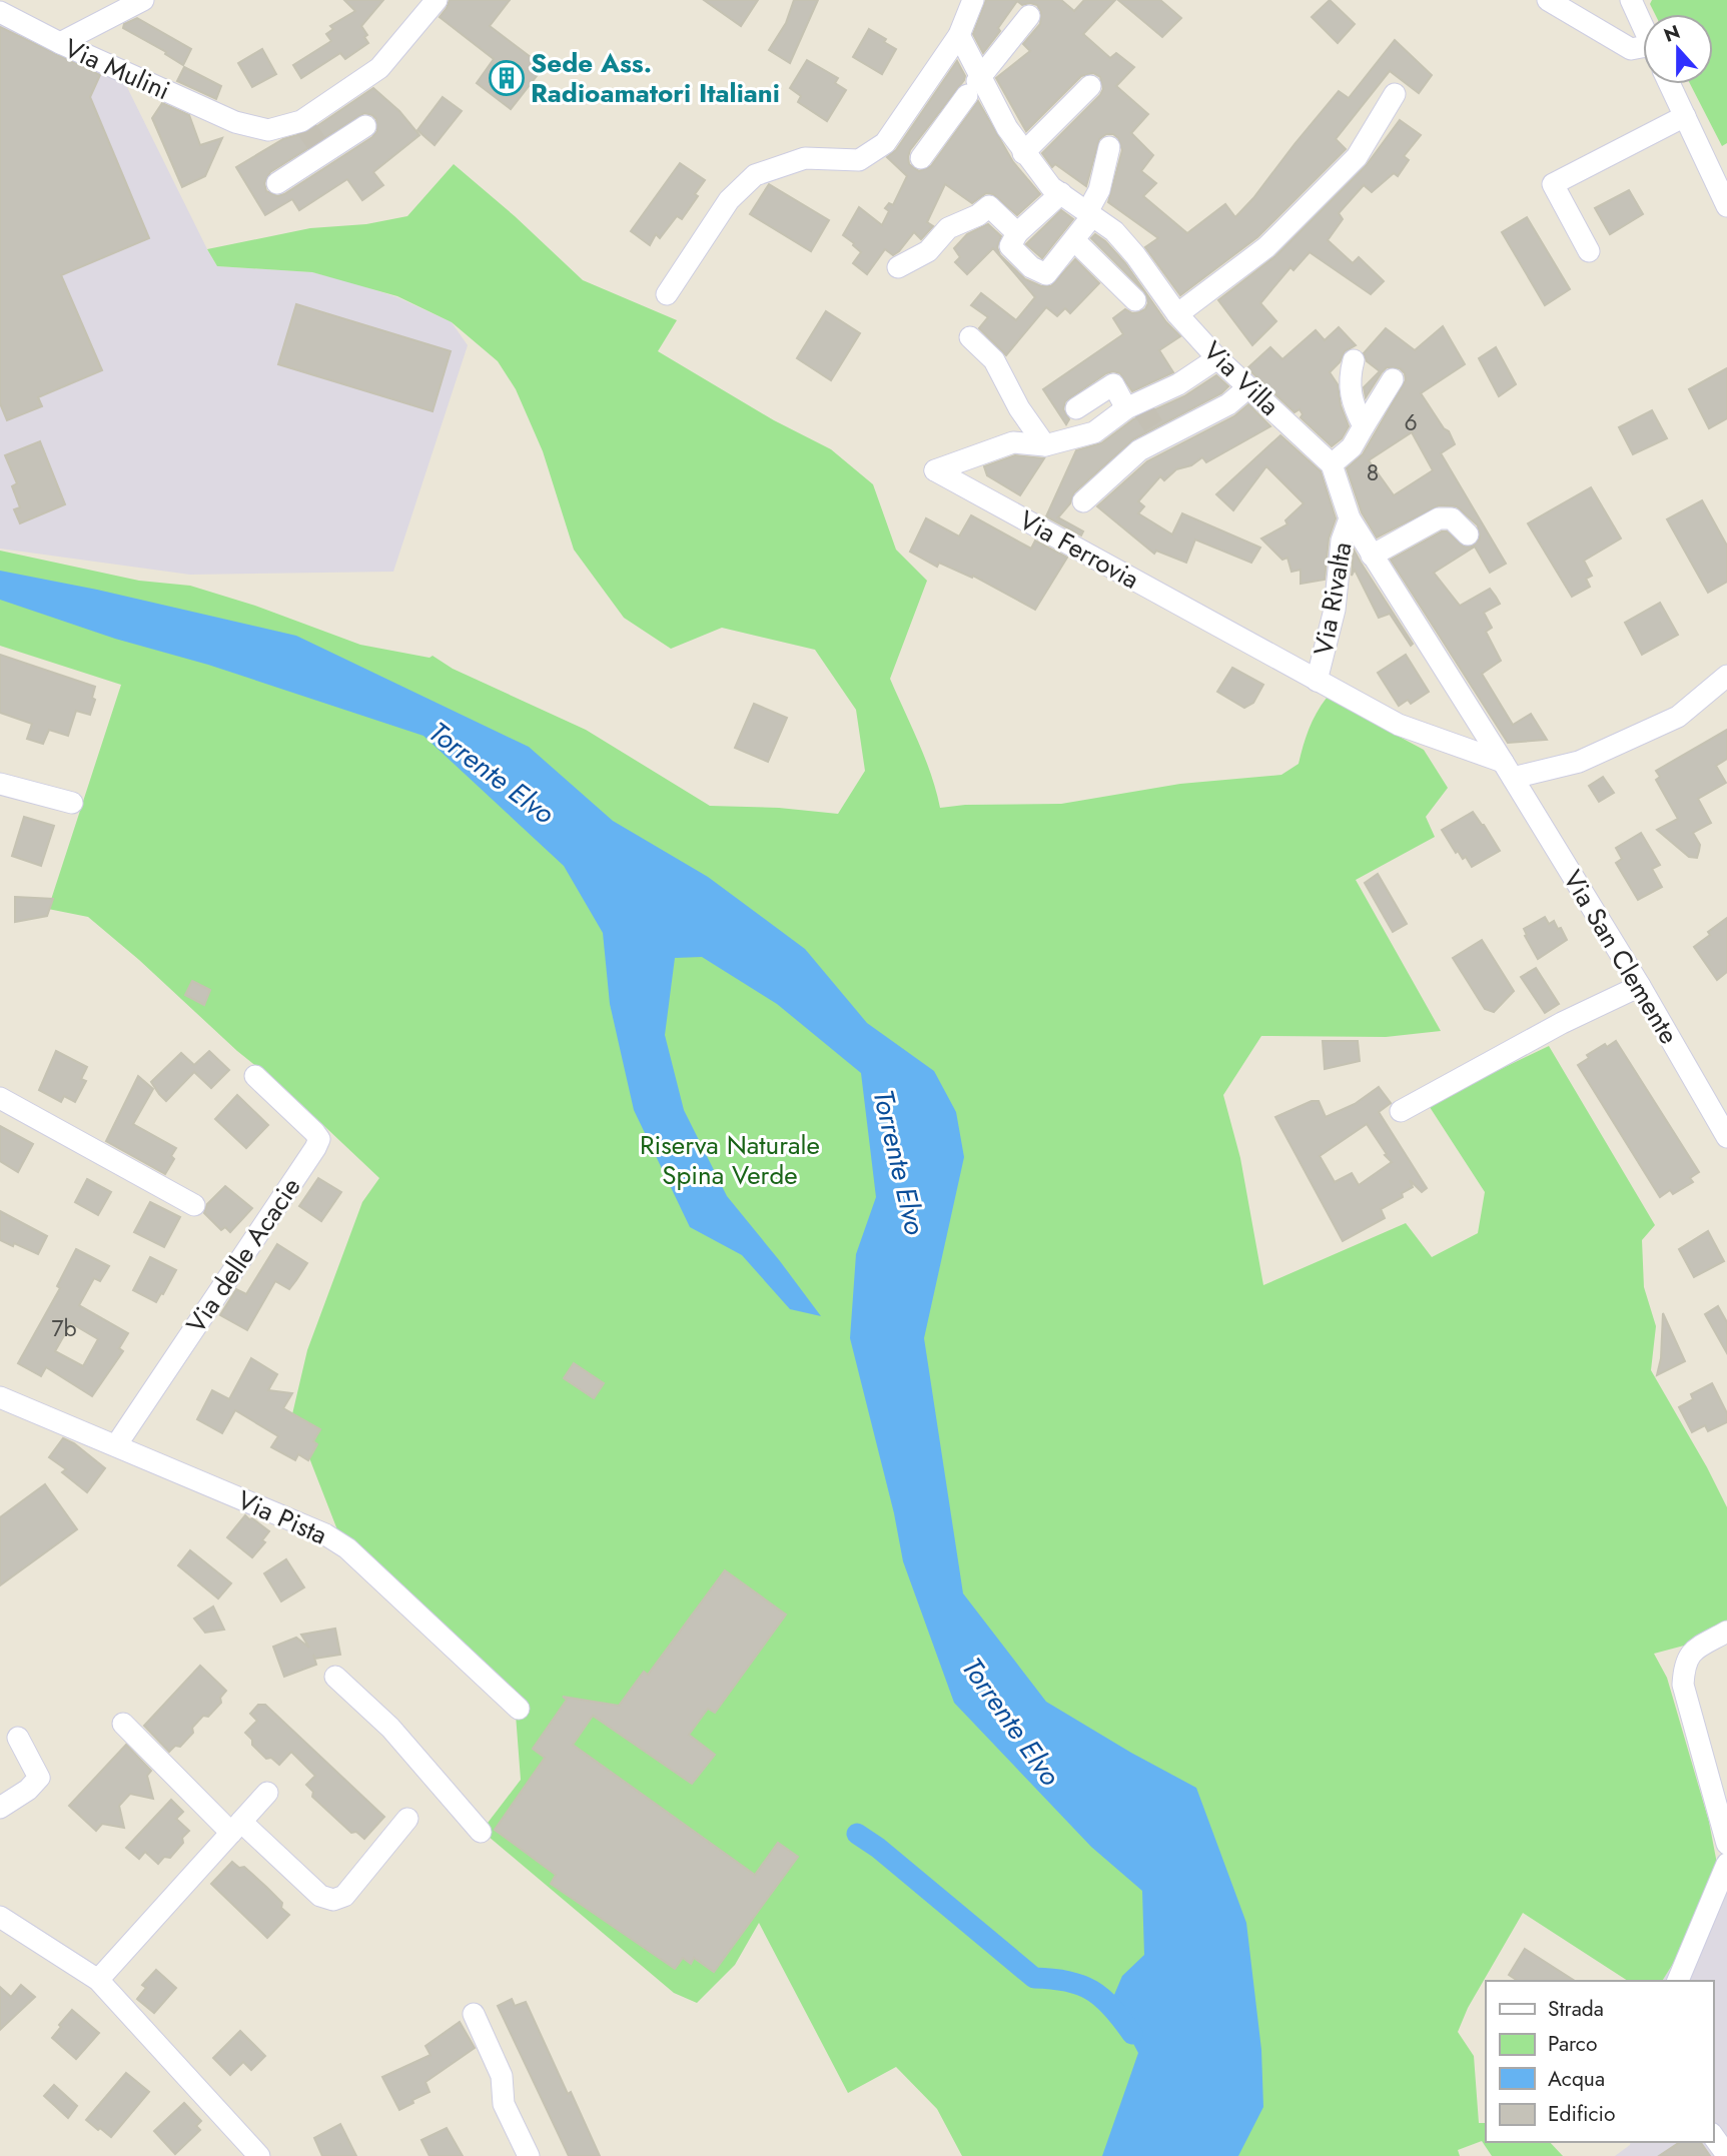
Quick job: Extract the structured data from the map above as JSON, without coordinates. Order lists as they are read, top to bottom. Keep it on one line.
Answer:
{"streets":{"street":["Via Mulini","Via Villa","Via Ferrovia","Via Rivalta","Via San Clemente","Via delle Acacie","Via Pista"]},"crossings":[["Via Villa","Via Ferrovia"],["Via Villa","Via Rivalta"],["Via Villa","Via San Clemente"],["Via Ferrovia","Via Rivalta"],["Via Ferrovia","Via San Clemente"],["Via delle Acacie","Via Pista"]],"water":["Torrente Elvo"],"parks":["Riserva Naturale Spina Verde"],"places":{"building":["Sede Ass. Radioamatori Italiani"]},"house_numbers":["6","8","7b"],"legend":["Strada","Parco","Acqua","Edificio"],"north":"top"}
